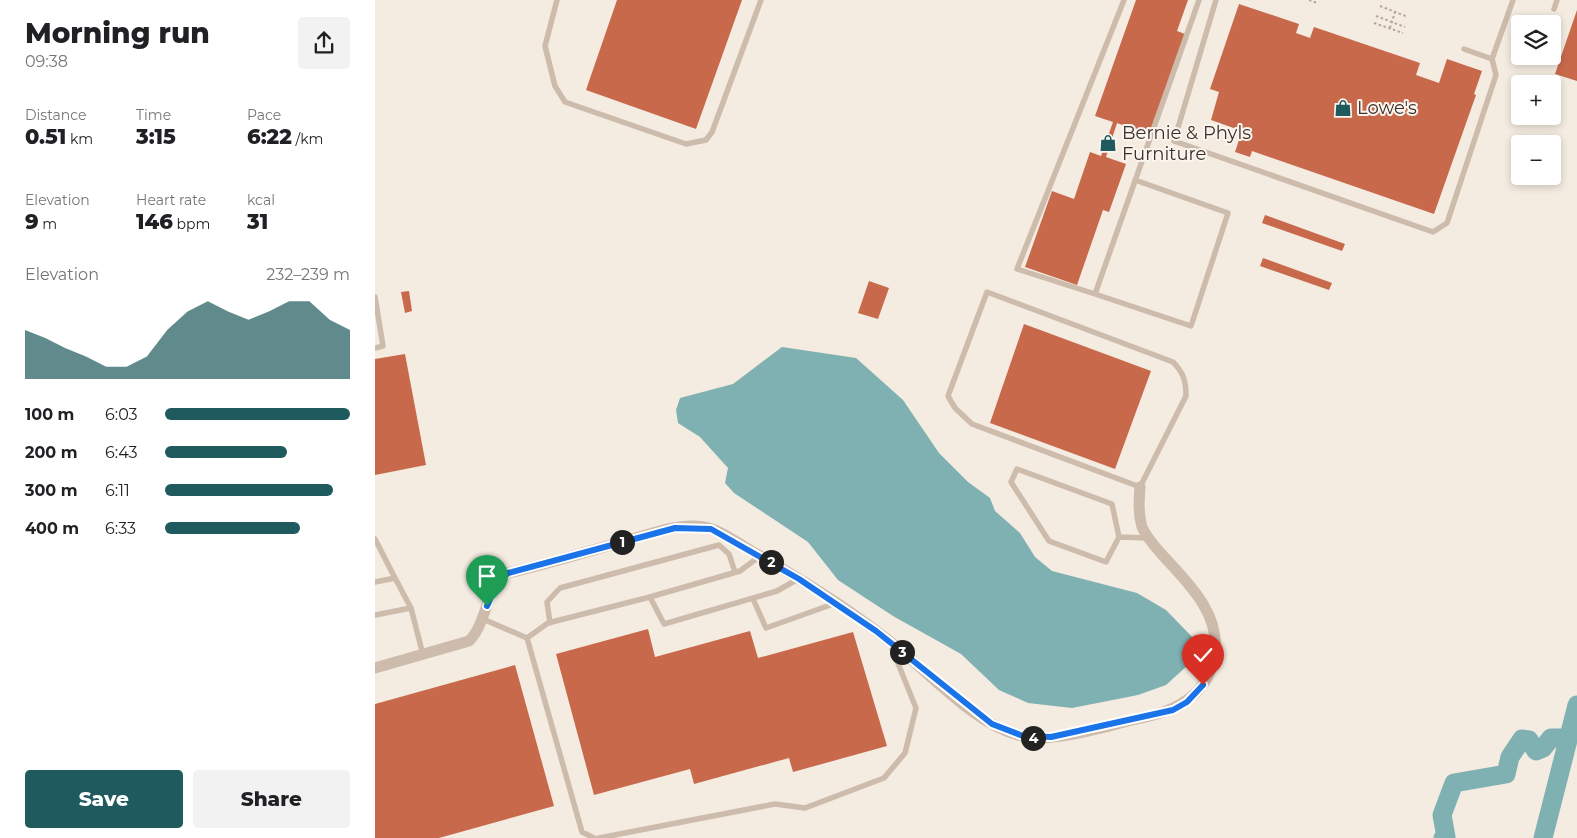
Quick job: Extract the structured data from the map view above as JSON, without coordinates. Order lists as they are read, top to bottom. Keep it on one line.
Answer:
{"places":{"shop":["Lowe's","Bernie & Phyls Furniture"]},"page":{"heading":["Morning run","09:38"],"map_buttons":["+","−"],"stats":[["Distance","0.51 km"],["Time","3:15"],["Pace","6:22 /km"],["Elevation","9 m"],["Heart rate","146 bpm"],["kcal","31"]],"chart":["Elevation","232–239 m"],"list":[{"name":"100 m","note":"6:03"},{"name":"200 m","note":"6:43"},{"name":"300 m","note":"6:11"},{"name":"400 m","note":"6:33"}],"pins":["1","2","3","4"],"buttons":["Save","Share"]}}
